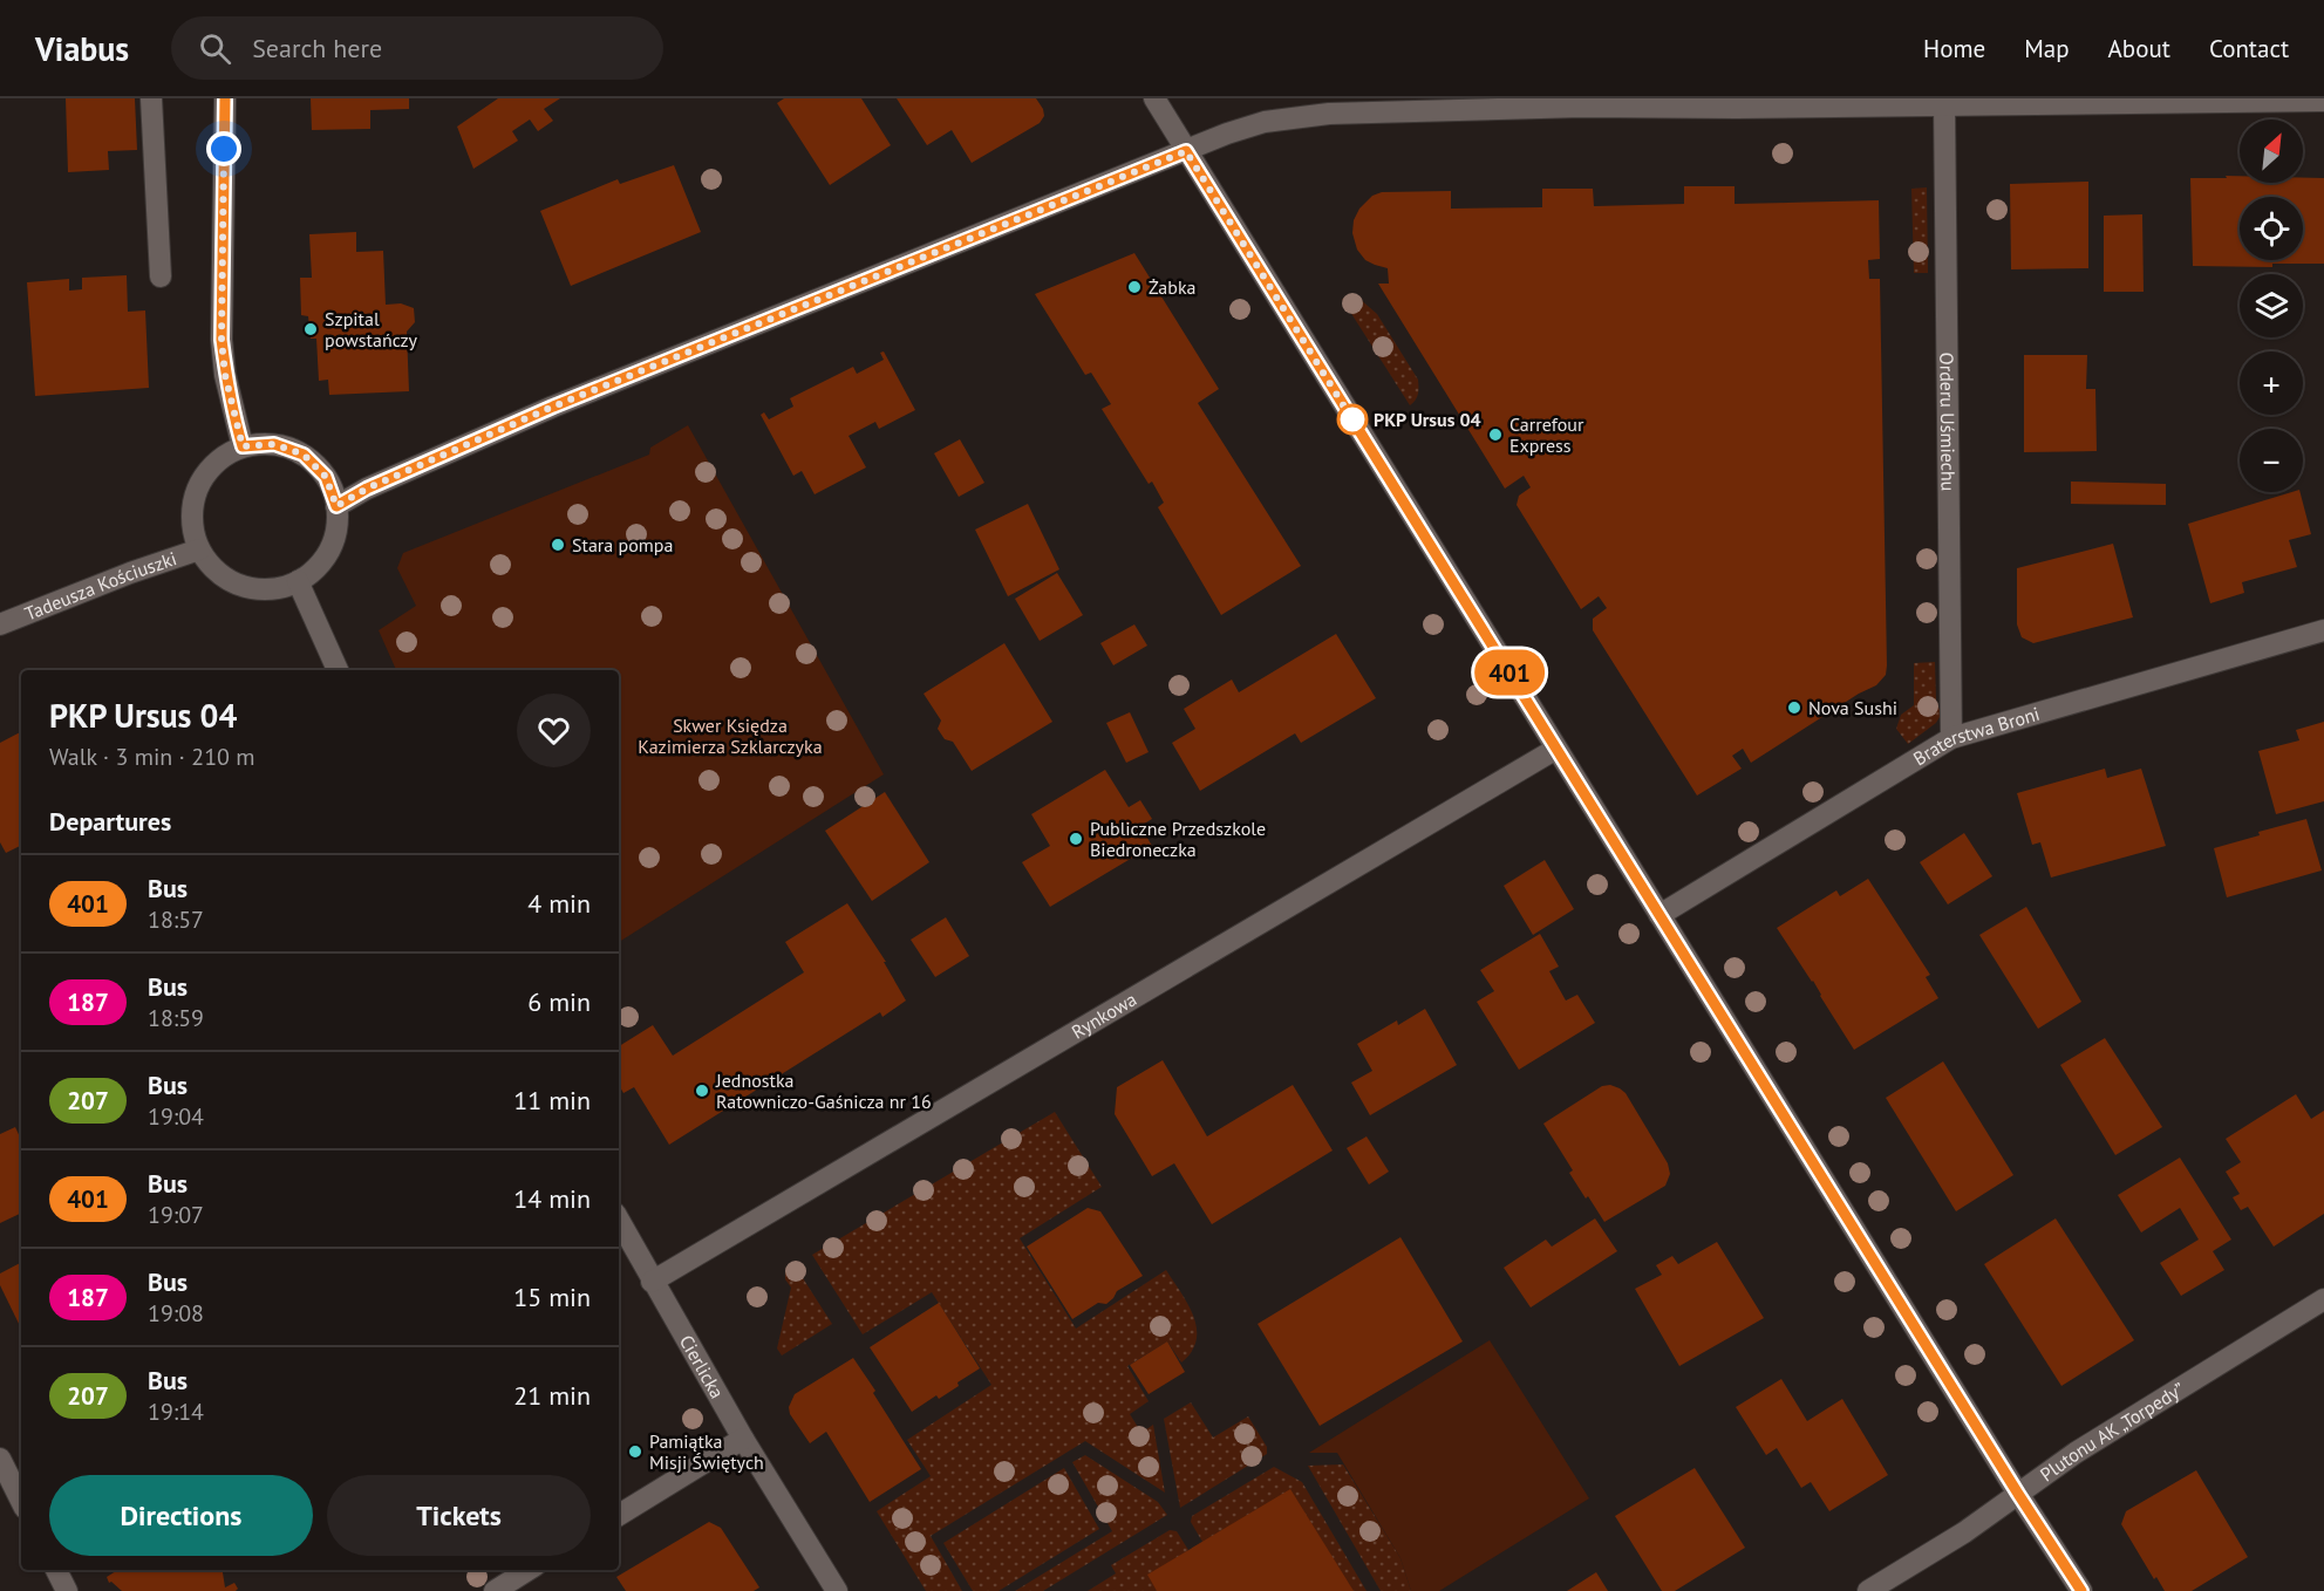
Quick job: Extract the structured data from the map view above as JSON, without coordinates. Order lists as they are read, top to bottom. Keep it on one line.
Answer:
{"streets":{"street":["Orderu Uśmiechu","Tadeusza Kościuszki","Braterstwa Broni","Rynkowa","Cierlicka","Plutonu AK „Torpedy”"]},"crossings":[["Orderu Uśmiechu","Braterstwa Broni"],["Rynkowa","Cierlicka"]],"parks":["Skwer Księdza Kazimierza Szklarczyka"],"places":["Żabka","Szpital powstańczy","PKP Ursus 04","Carrefour Express","Stara pompa","Nova Sushi","Publiczne Przedszkole Biedroneczka","Jednostka Ratowniczo-Gaśnicza nr 16","Pamiątka Misji Świętych"],"lines":["bus line 401"],"north":"top right","page":{"header":"Viabus","search":"Search here","nav":["Home","Map","About","Contact"],"on_map":"401","map_buttons":["+","−"],"heading":[["PKP Ursus 04","Walk · 3 min · 210 m"],"Departures"],"list":[{"mark":"401","name":"Bus","note":"18:57","value":"4 min"},{"mark":"187","name":"Bus","note":"18:59","value":"6 min"},{"mark":"207","name":"Bus","note":"19:04","value":"11 min"},{"mark":"401","name":"Bus","note":"19:07","value":"14 min"},{"mark":"187","name":"Bus","note":"19:08","value":"15 min"},{"mark":"207","name":"Bus","note":"19:14","value":"21 min"}],"buttons":["Directions","Tickets"]}}
